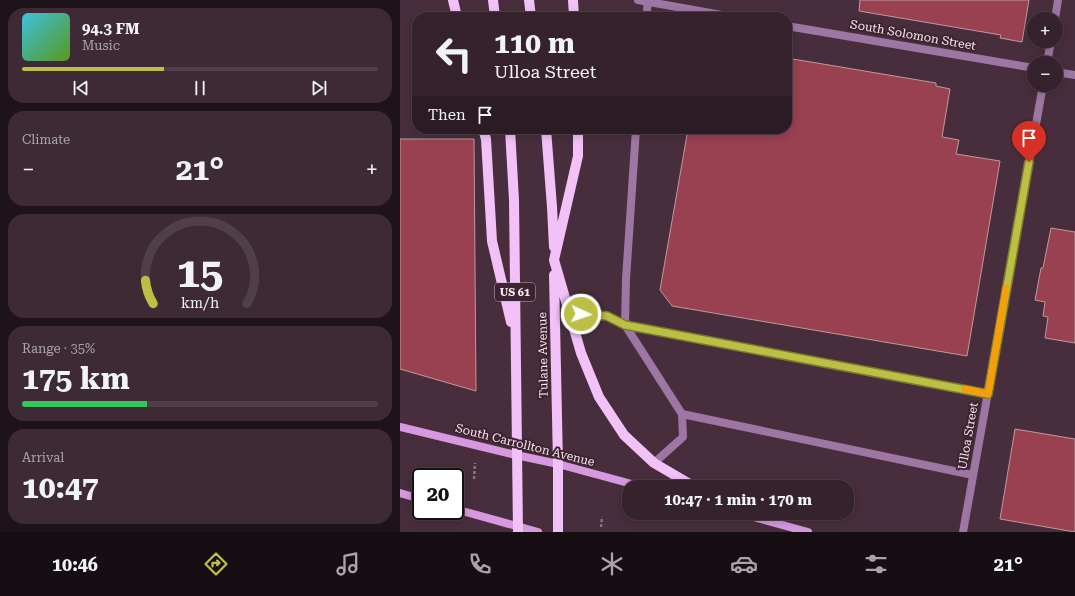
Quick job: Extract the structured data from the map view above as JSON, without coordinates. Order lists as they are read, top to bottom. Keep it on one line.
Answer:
{"streets":{"main road":["US 61","Tulane Avenue","South Carrollton Avenue"],"street":["South Solomon Street","Ulloa Street"]},"crossings":[["US 61","South Carrollton Avenue"],["Tulane Avenue","South Carrollton Avenue"]],"page":{"map_buttons":["+","−"],"turn":["110 m","Ulloa Street"],"song":["94.3 FM","Music"],"then":"Then","tile":["Climate",["Range · 35%","175 km"],["Arrival","10:47"]],"heat":["−","21°","+"],"limit":"20","trip":"10:47 · 1 min · 170 m","tabs":["10:46","21°"],"gauge":["15","km/h"]}}
